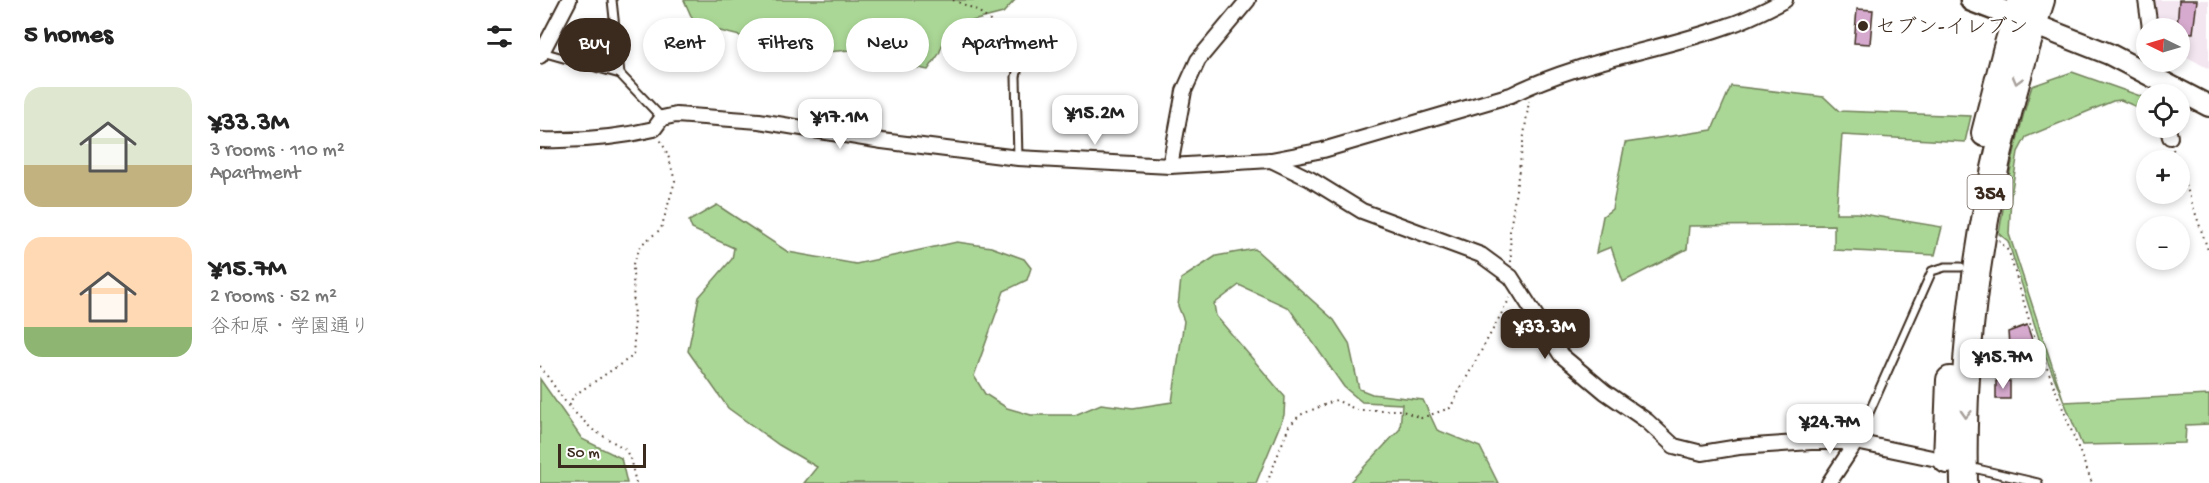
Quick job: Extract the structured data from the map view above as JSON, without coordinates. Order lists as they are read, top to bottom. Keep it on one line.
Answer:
{"streets":{"highway":["354"]},"places":["セブン-イレブン"],"scale_bar":"50 m","north":"left","page":{"heading":"5 homes","map_buttons":["+","−"],"chip":["Buy","Rent","Filters","New","Apartment"],"list":[{"name":"¥33.3M","note":"3 rooms · 110 m² · Apartment"},{"name":"¥15.7M","note":"2 rooms · 52 m² · 谷和原・学園通り"}],"price":["¥15.2M","¥17.1M","¥33.3M","¥15.7M","¥24.7M"],"scale":"50 m"}}
